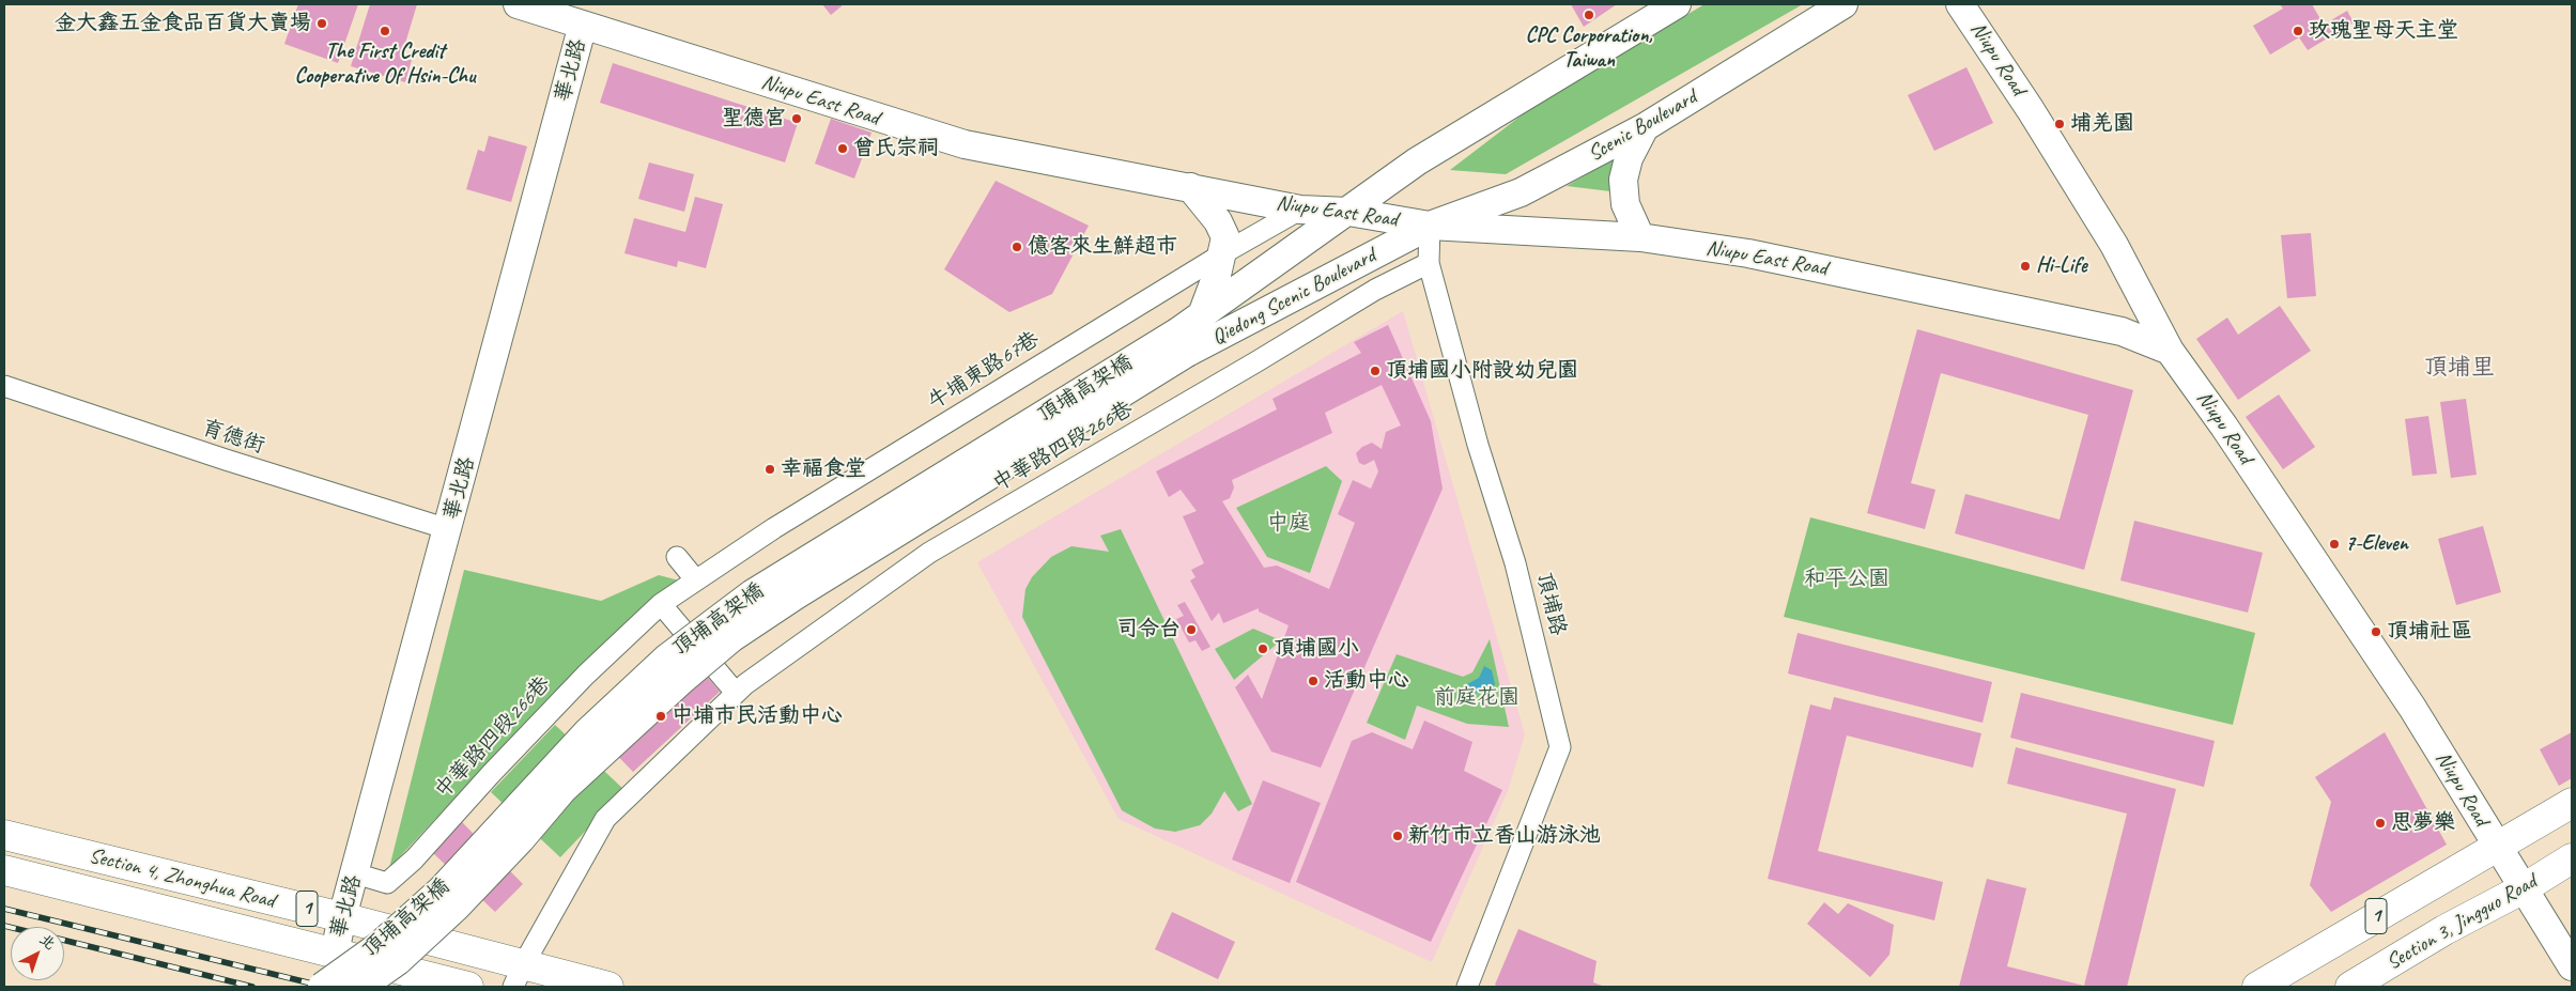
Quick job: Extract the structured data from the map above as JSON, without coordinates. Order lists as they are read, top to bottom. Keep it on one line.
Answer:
{"streets":{"main road":["Section 4, Zhonghua Road","1","Section 3, Jingguo Road"],"street":["Niupu Road","華北路","Niupu East Road","Scenic Boulevard","Qiedong Scenic Boulevard","牛埔東路67巷","頂埔高架橋","育德街","中華路四段266巷","頂埔路"]},"crossings":[["Niupu Road","Niupu East Road"],["Niupu Road","1"],["Niupu Road","Section 3, Jingguo Road"],["華北路","Niupu East Road"],["華北路","育德街"],["華北路","中華路四段266巷"],["華北路","Section 4, Zhonghua Road"],["Niupu East Road","Scenic Boulevard"],["Niupu East Road","Qiedong Scenic Boulevard"],["Niupu East Road","牛埔東路67巷"],["Niupu East Road","頂埔路"],["Scenic Boulevard","Qiedong Scenic Boulevard"],["Scenic Boulevard","頂埔路"],["Qiedong Scenic Boulevard","頂埔高架橋"],["Qiedong Scenic Boulevard","頂埔路"],["牛埔東路67巷","中華路四段266巷"],["中華路四段266巷","頂埔路"],["中華路四段266巷","Section 4, Zhonghua Road"]],"districts":["頂埔里"],"parks":["中庭","和平公園","前庭花園"],"places":["CPC Corporation, Taiwan","金大鑫五金食品百貨大賣場","The First Credit Cooperative Of Hsin-Chu","玫瑰聖母天主堂","聖德宮","埔羌園","曾氏宗祠","億客來生鮮超市","Hi-Life","頂埔國小附設幼兒園","幸福食堂","7-Eleven","司令台","頂埔社區","頂埔國小","活動中心","中埔市民活動中心","思夢樂","新竹市立香山游泳池"],"north":"top right"}
